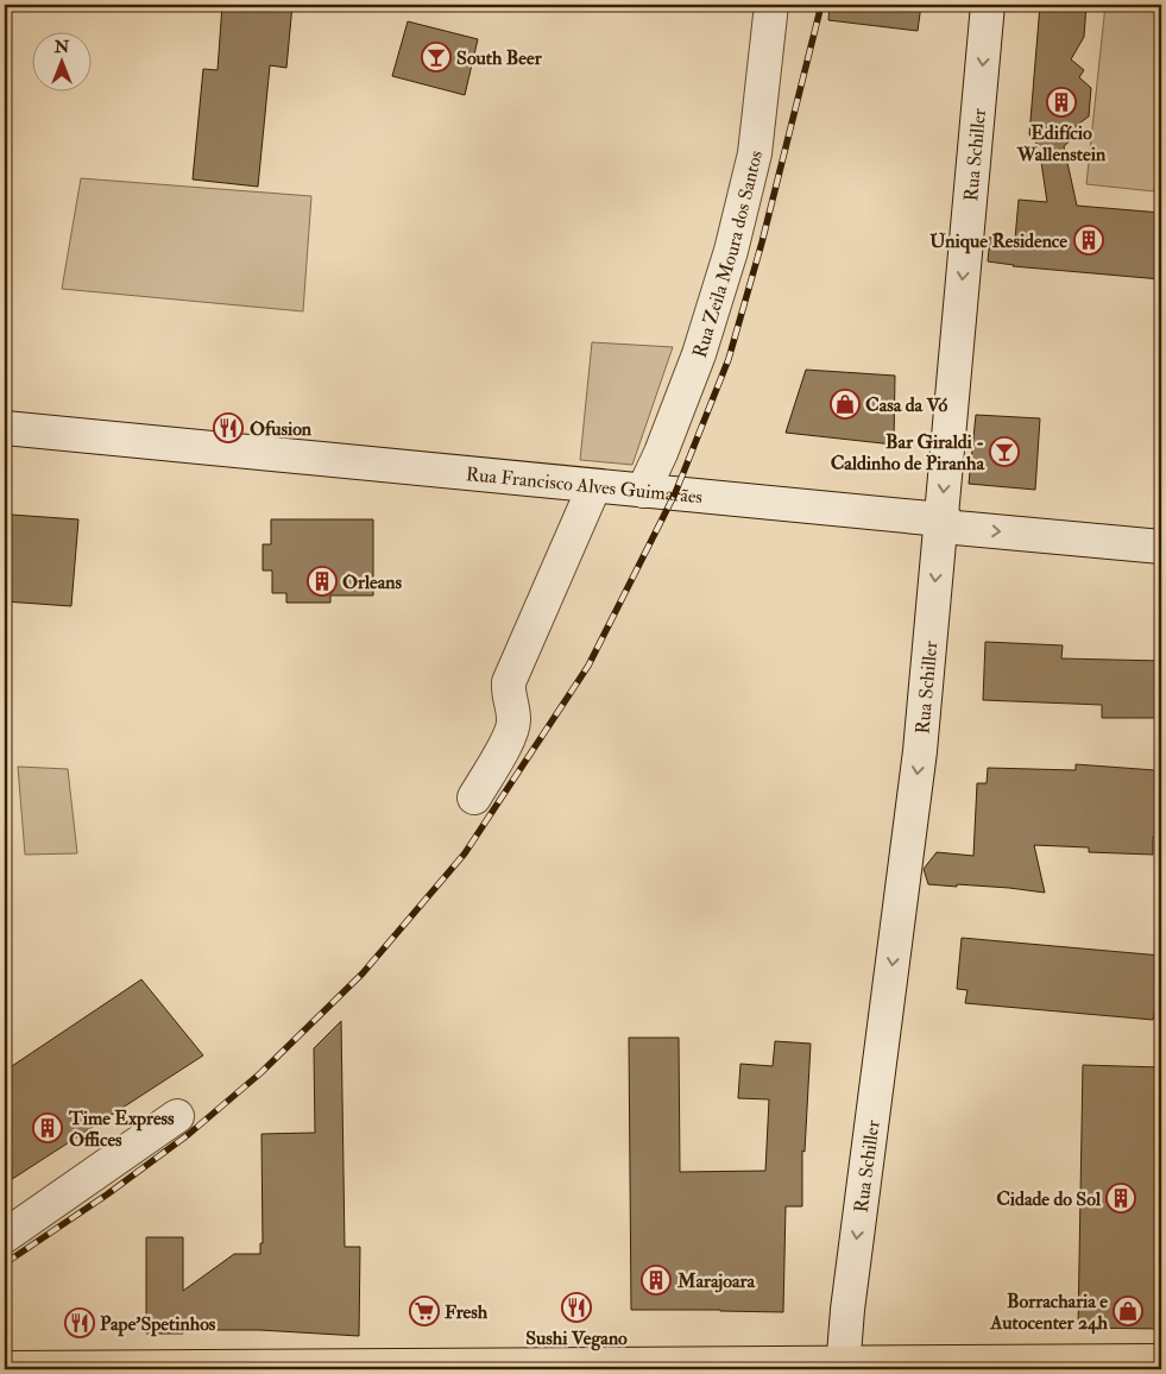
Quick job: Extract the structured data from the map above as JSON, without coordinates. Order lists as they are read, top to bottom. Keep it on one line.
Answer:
{"streets":{"street":["Rua Schiller","Rua Zeila Moura dos Santos","Rua Francisco Alves Guimarães"]},"crossings":[["Rua Schiller","Rua Francisco Alves Guimarães"],["Rua Zeila Moura dos Santos","Rua Francisco Alves Guimarães"]],"one_way":["Rua Schiller"],"places":{"bar":["South Beer","Bar Giraldi - Caldinho de Piranha"],"building":["Edifício Wallenstein","Unique Residence","Orleans","Time Express Offices","Cidade do Sol","Marajoara"],"shop":["Casa da Vó","Borracharia e Autocenter 24h"],"restaurant":["Ofusion","Sushi Vegano","Pape'Spetinhos"],"supermarket":["Fresh"]},"north":"top"}
